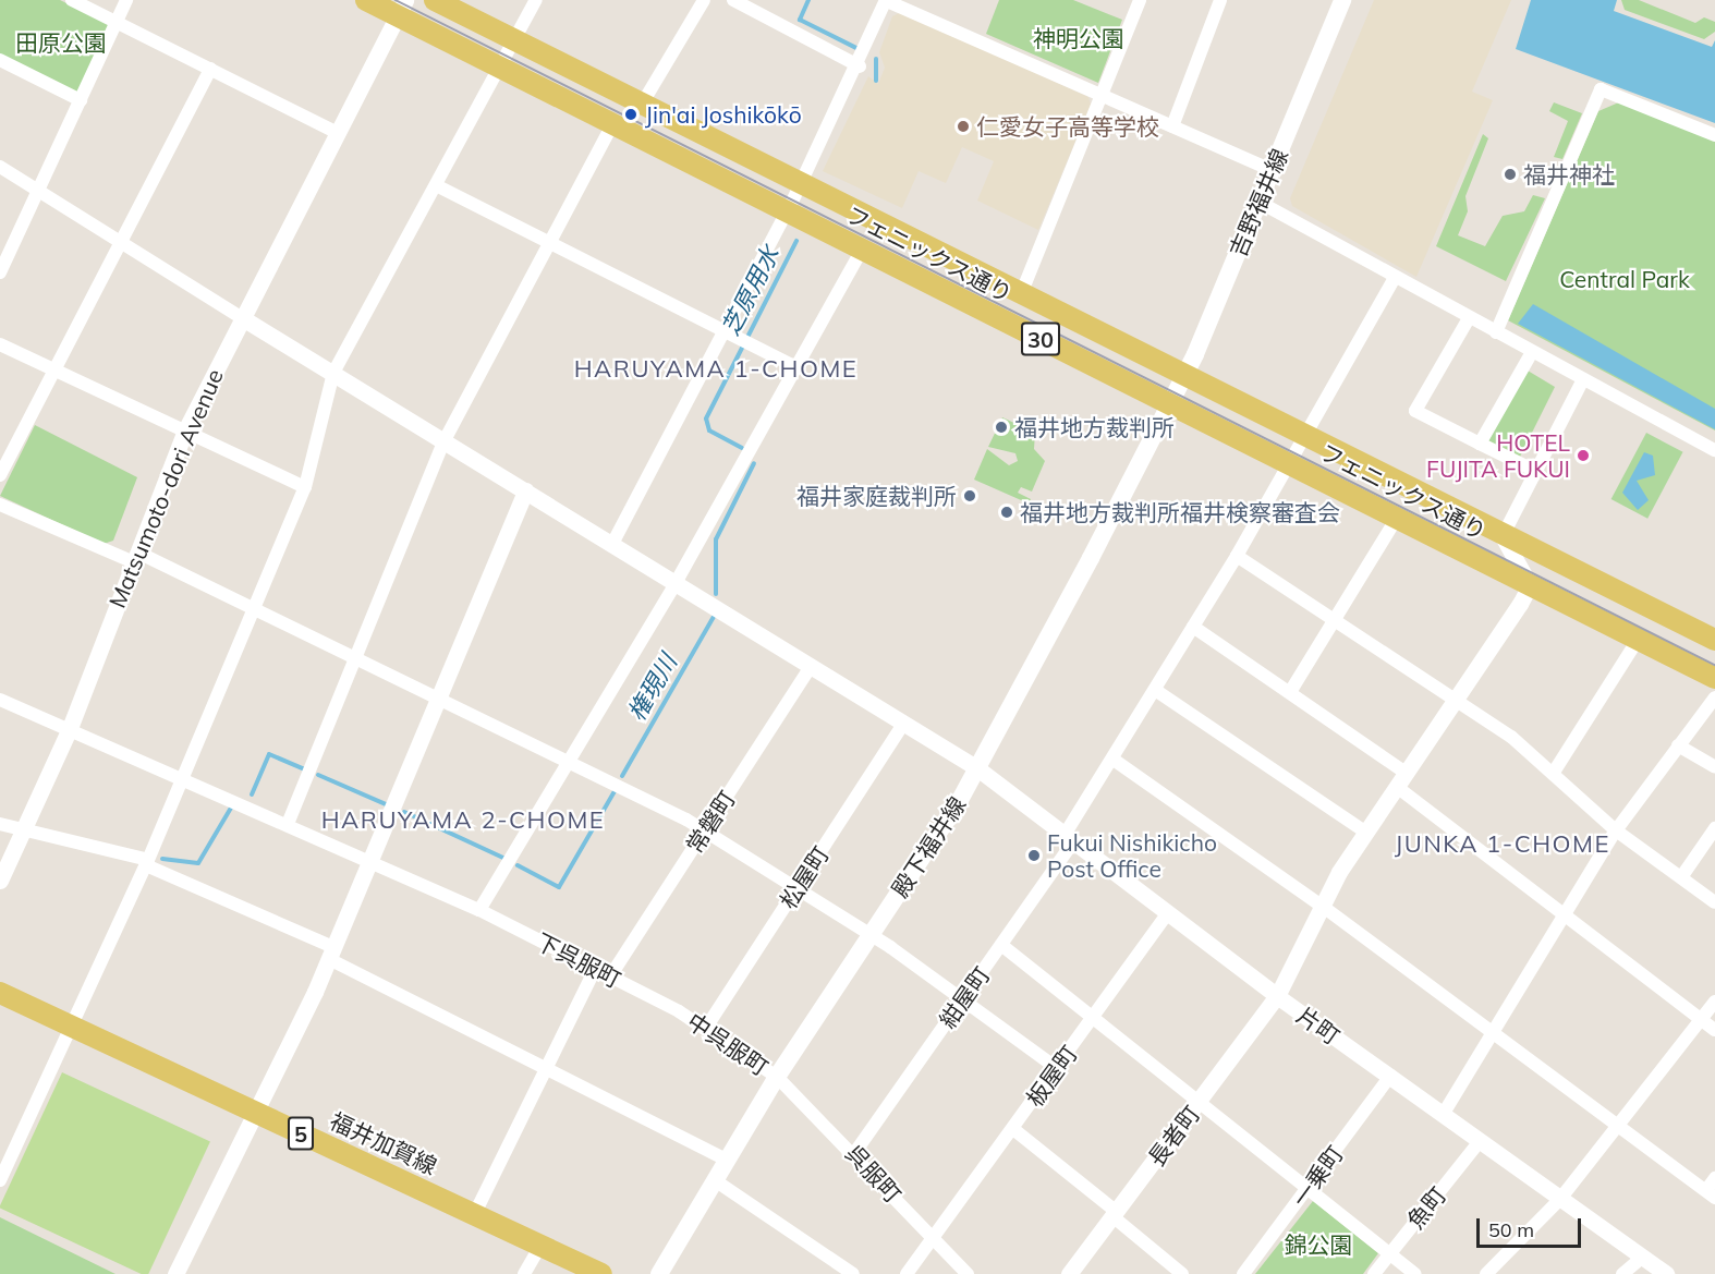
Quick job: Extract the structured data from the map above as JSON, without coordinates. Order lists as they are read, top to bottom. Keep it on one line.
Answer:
{"streets":{"main road":["吉野福井線","フェニックス通り","30","殿下福井線","5","福井加賀線"],"street":["Matsumoto-dori Avenue","常磐町","松屋町","下呉服町","紺屋町","片町","中呉服町","板屋町","長者町","呉服町","一乗町","魚町"]},"crossings":[["吉野福井線","フェニックス通り"],["吉野福井線","殿下福井線"],["フェニックス通り","Matsumoto-dori Avenue"],["フェニックス通り","殿下福井線"],["フェニックス通り","紺屋町"],["フェニックス通り","長者町"],["Matsumoto-dori Avenue","下呉服町"],["Matsumoto-dori Avenue","片町"],["常磐町","下呉服町"],["常磐町","片町"],["殿下福井線","片町"],["殿下福井線","中呉服町"],["殿下福井線","呉服町"],["松屋町","片町"],["松屋町","中呉服町"],["下呉服町","中呉服町"],["紺屋町","片町"],["紺屋町","呉服町"],["片町","板屋町"],["片町","長者町"],["片町","一乗町"],["片町","魚町"],["中呉服町","呉服町"],["板屋町","呉服町"]],"districts":["HARUYAMA 1-CHOME","HARUYAMA 2-CHOME","JUNKA 1-CHOME"],"water":["芝原用水","権現川"],"parks":["神明公園","田原公園","Central Park","錦公園"],"places":["Jin'ai Joshikōkō","仁愛女子高等学校","福井神社","福井地方裁判所","HOTEL FUJITA FUKUI","福井家庭裁判所","福井地方裁判所福井検察審査会","Fukui Nishikicho Post Office"],"scale_bar":"50 m"}
